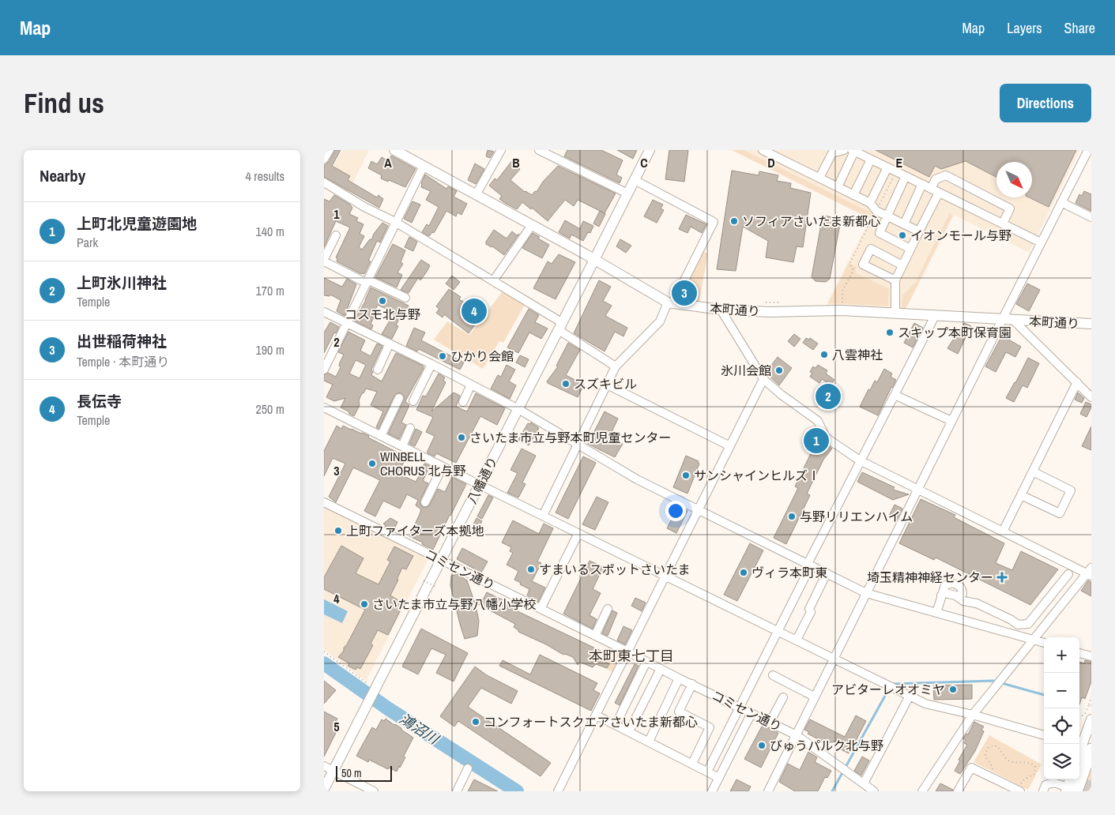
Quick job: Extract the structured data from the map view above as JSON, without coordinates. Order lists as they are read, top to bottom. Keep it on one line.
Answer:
{"streets":{"main road":["本町通り","八幡通り"],"street":["コミセン通り"]},"crossings":[["本町通り","八幡通り"],["八幡通り","コミセン通り"]],"districts":["本町東七丁目"],"water":["鴻沼川"],"places":{"other":["ソフィアさいたま新都心","イオンモール与野","コスモ北与野","スキップ本町保育園","八雲神社","ひかり会館","氷川会館","スズキビル","さいたま市立与野本町児童センター","WINBELL CHORUS 北与野","サンシャインヒルズⅠ","与野リリエンハイム","上町ファイターズ本拠地","すまいるスポットさいたま","ヴィラ本町東","さいたま市立与野八幡小学校","アビターレオオミヤ","コンフォートスクエアさいたま新都心","びゅうパルク北与野"],"health":["埼玉精神神経センター"]},"scale_bar":"50 m","north":"bottom right","page":{"header":"Map","nav":["Map","Layers","Share"],"buttons":"Directions","title":"Find us","heading":["Nearby","4 results"],"list":[{"mark":"1","name":"上町北児童遊園地","note":"Park","value":"140 m"},{"mark":"2","name":"上町氷川神社","note":"Temple","value":"170 m"},{"mark":"3","name":"出世稲荷神社","note":"Temple · 本町通り","value":"190 m"},{"mark":"4","name":"長伝寺","note":"Temple","value":"250 m"}],"pins":["3","4","2","1"],"map_buttons":["+","−"],"scale":"50 m"},"grid":{"columns":["A","B","C","D","E"],"rows":["1","2","3","4","5"]}}
